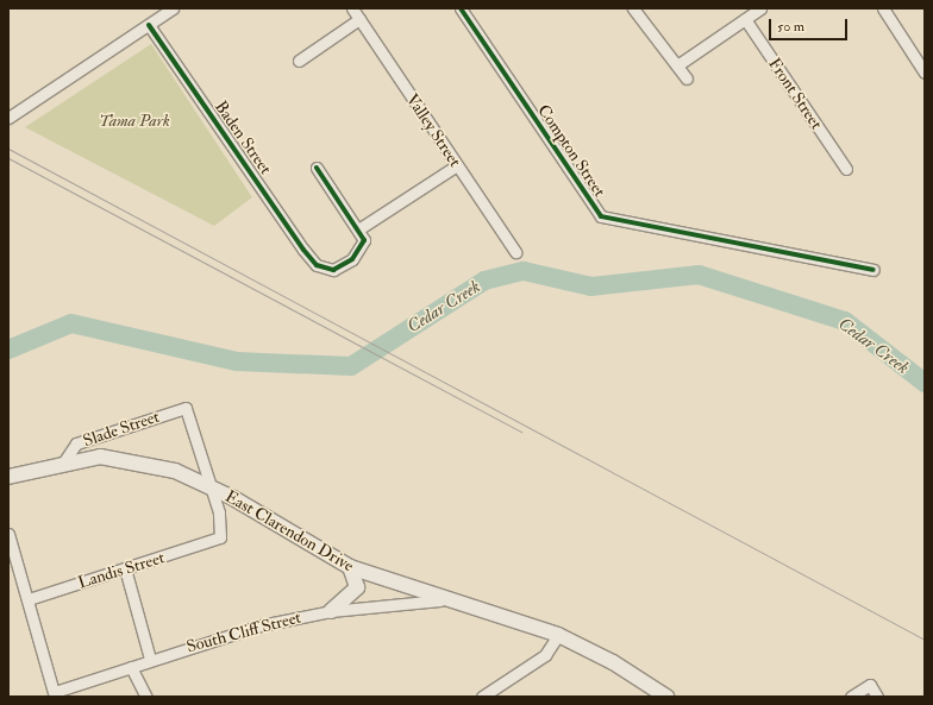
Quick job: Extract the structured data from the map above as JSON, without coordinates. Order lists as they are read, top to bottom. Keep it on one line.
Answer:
{"streets":{"street":["Front Street","Valley Street","Baden Street","Compton Street","Slade Street","East Clarendon Drive","Landis Street","South Cliff Street"]},"crossings":[["Slade Street","East Clarendon Drive"],["Slade Street","Landis Street"],["East Clarendon Drive","Landis Street"],["East Clarendon Drive","South Cliff Street"]],"water":["Cedar Creek"],"parks":["Tama Park"],"scale_bar":"50 m"}
